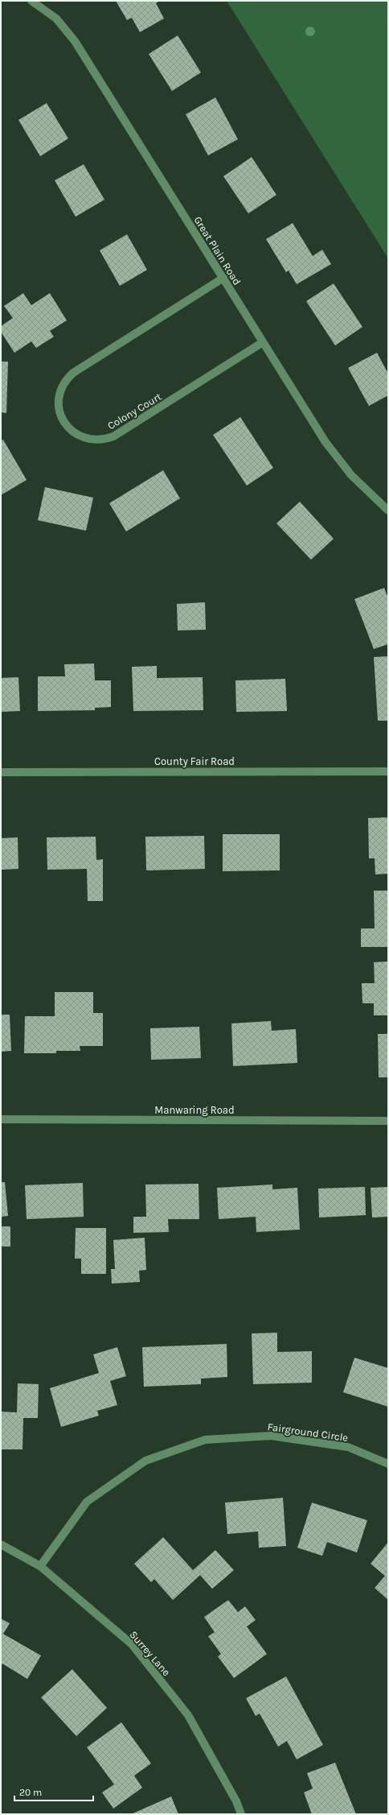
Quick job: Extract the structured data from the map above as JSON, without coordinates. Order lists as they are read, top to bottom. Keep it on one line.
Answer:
{"streets":{"street":["Great Plain Road","Colony Court","County Fair Road","Manwaring Road","Fairground Circle","Surrey Lane"]},"crossings":[["Great Plain Road","Colony Court"],["Fairground Circle","Surrey Lane"]],"scale_bar":"20 m"}
